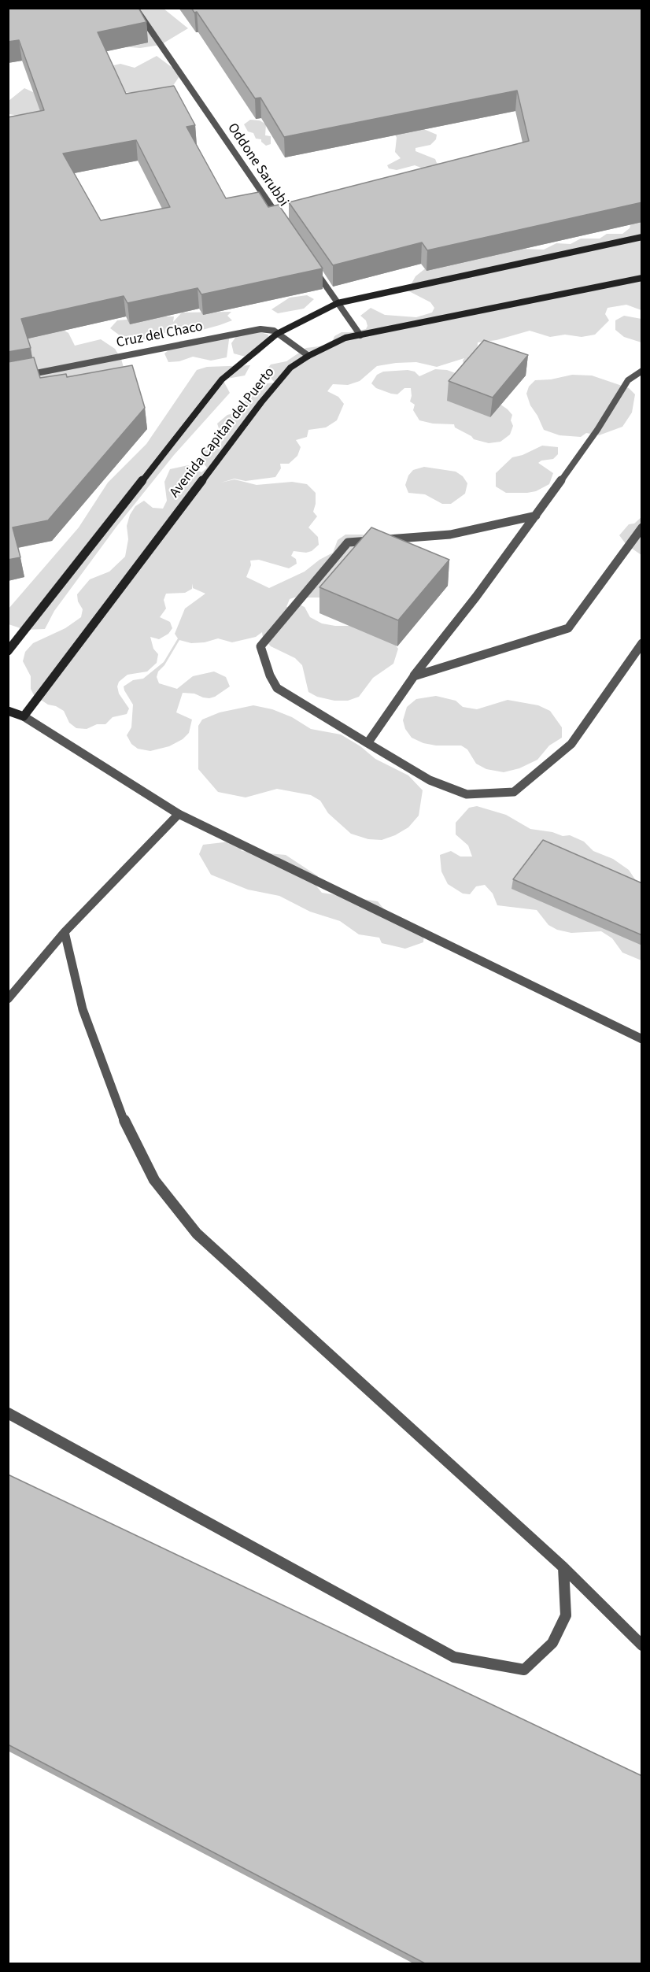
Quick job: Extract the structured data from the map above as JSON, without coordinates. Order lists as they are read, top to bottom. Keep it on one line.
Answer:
{"streets":{"street":["Oddone Sarubbi","Cruz del Chaco","Avenida Capitan del Puerto"]},"crossings":[["Cruz del Chaco","Avenida Capitan del Puerto"]]}
